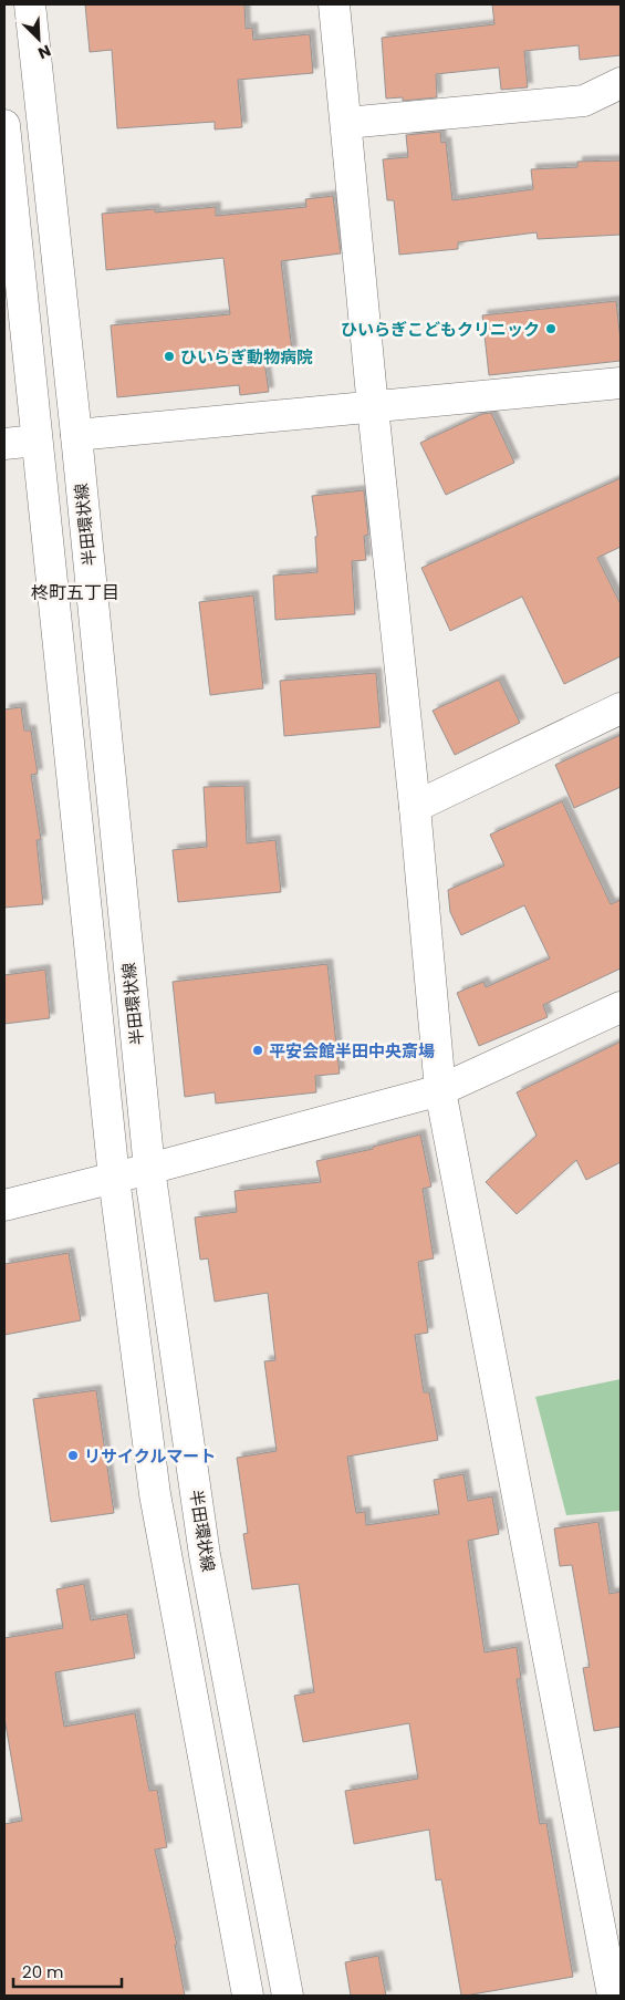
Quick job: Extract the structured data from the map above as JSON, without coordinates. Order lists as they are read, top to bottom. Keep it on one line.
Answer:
{"streets":{"main road":["半田環状線"]},"districts":["柊町五丁目"],"places":["ひいらぎこどもクリニック","ひいらぎ動物病院","平安会館半田中央斎場","リサイクルマート"],"scale_bar":"20 m","north":"bottom right"}
